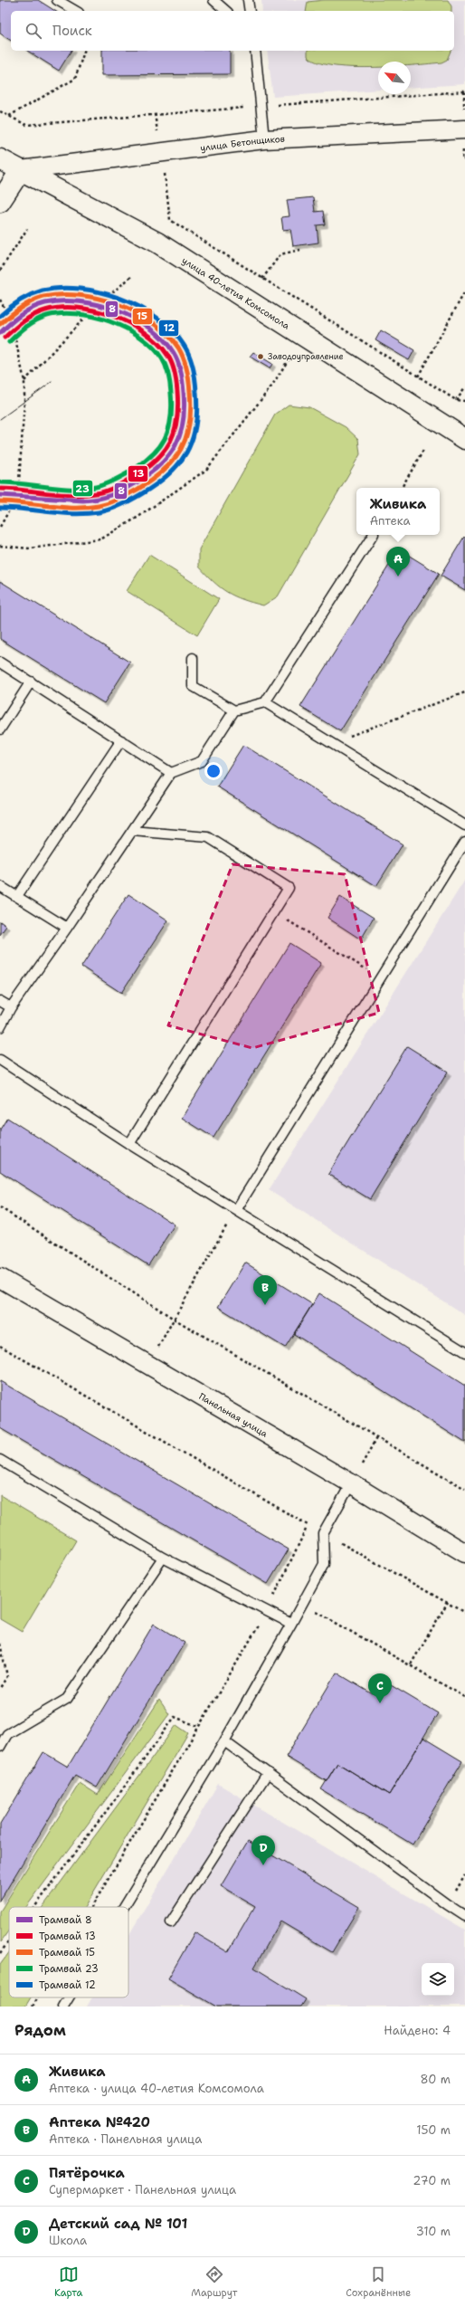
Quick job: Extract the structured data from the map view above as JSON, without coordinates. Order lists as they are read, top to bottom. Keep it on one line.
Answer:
{"streets":{"main road":["улица 40-летия Комсомола"],"street":["улица Бетонщиков","Панельная улица"]},"crossings":[["улица Бетонщиков","улица 40-летия Комсомола"]],"places":["Заводоуправление"],"lines":["tram line 12","tram line 15","tram line 8","tram line 13","tram line 23"],"legend":["Трамвай 8","Трамвай 13","Трамвай 15","Трамвай 23","Трамвай 12"],"north":"top left","page":{"search":"Поиск","popup":["Живика","Аптека"],"pins":["A","B","C","D"],"heading":["Рядом","Найдено: 4"],"list":[{"mark":"A","name":"Живика","note":"Аптека · улица 40-летия Комсомола","value":"80 m"},{"mark":"B","name":"Аптека №420","note":"Аптека · Панельная улица","value":"150 m"},{"mark":"C","name":"Пятёрочка","note":"Супермаркет · Панельная улица","value":"270 m"},{"mark":"D","name":"Детский сад № 101","note":"Школа","value":"310 m"}],"nav":["Карта","Маршрут","Сохранённые"]}}
